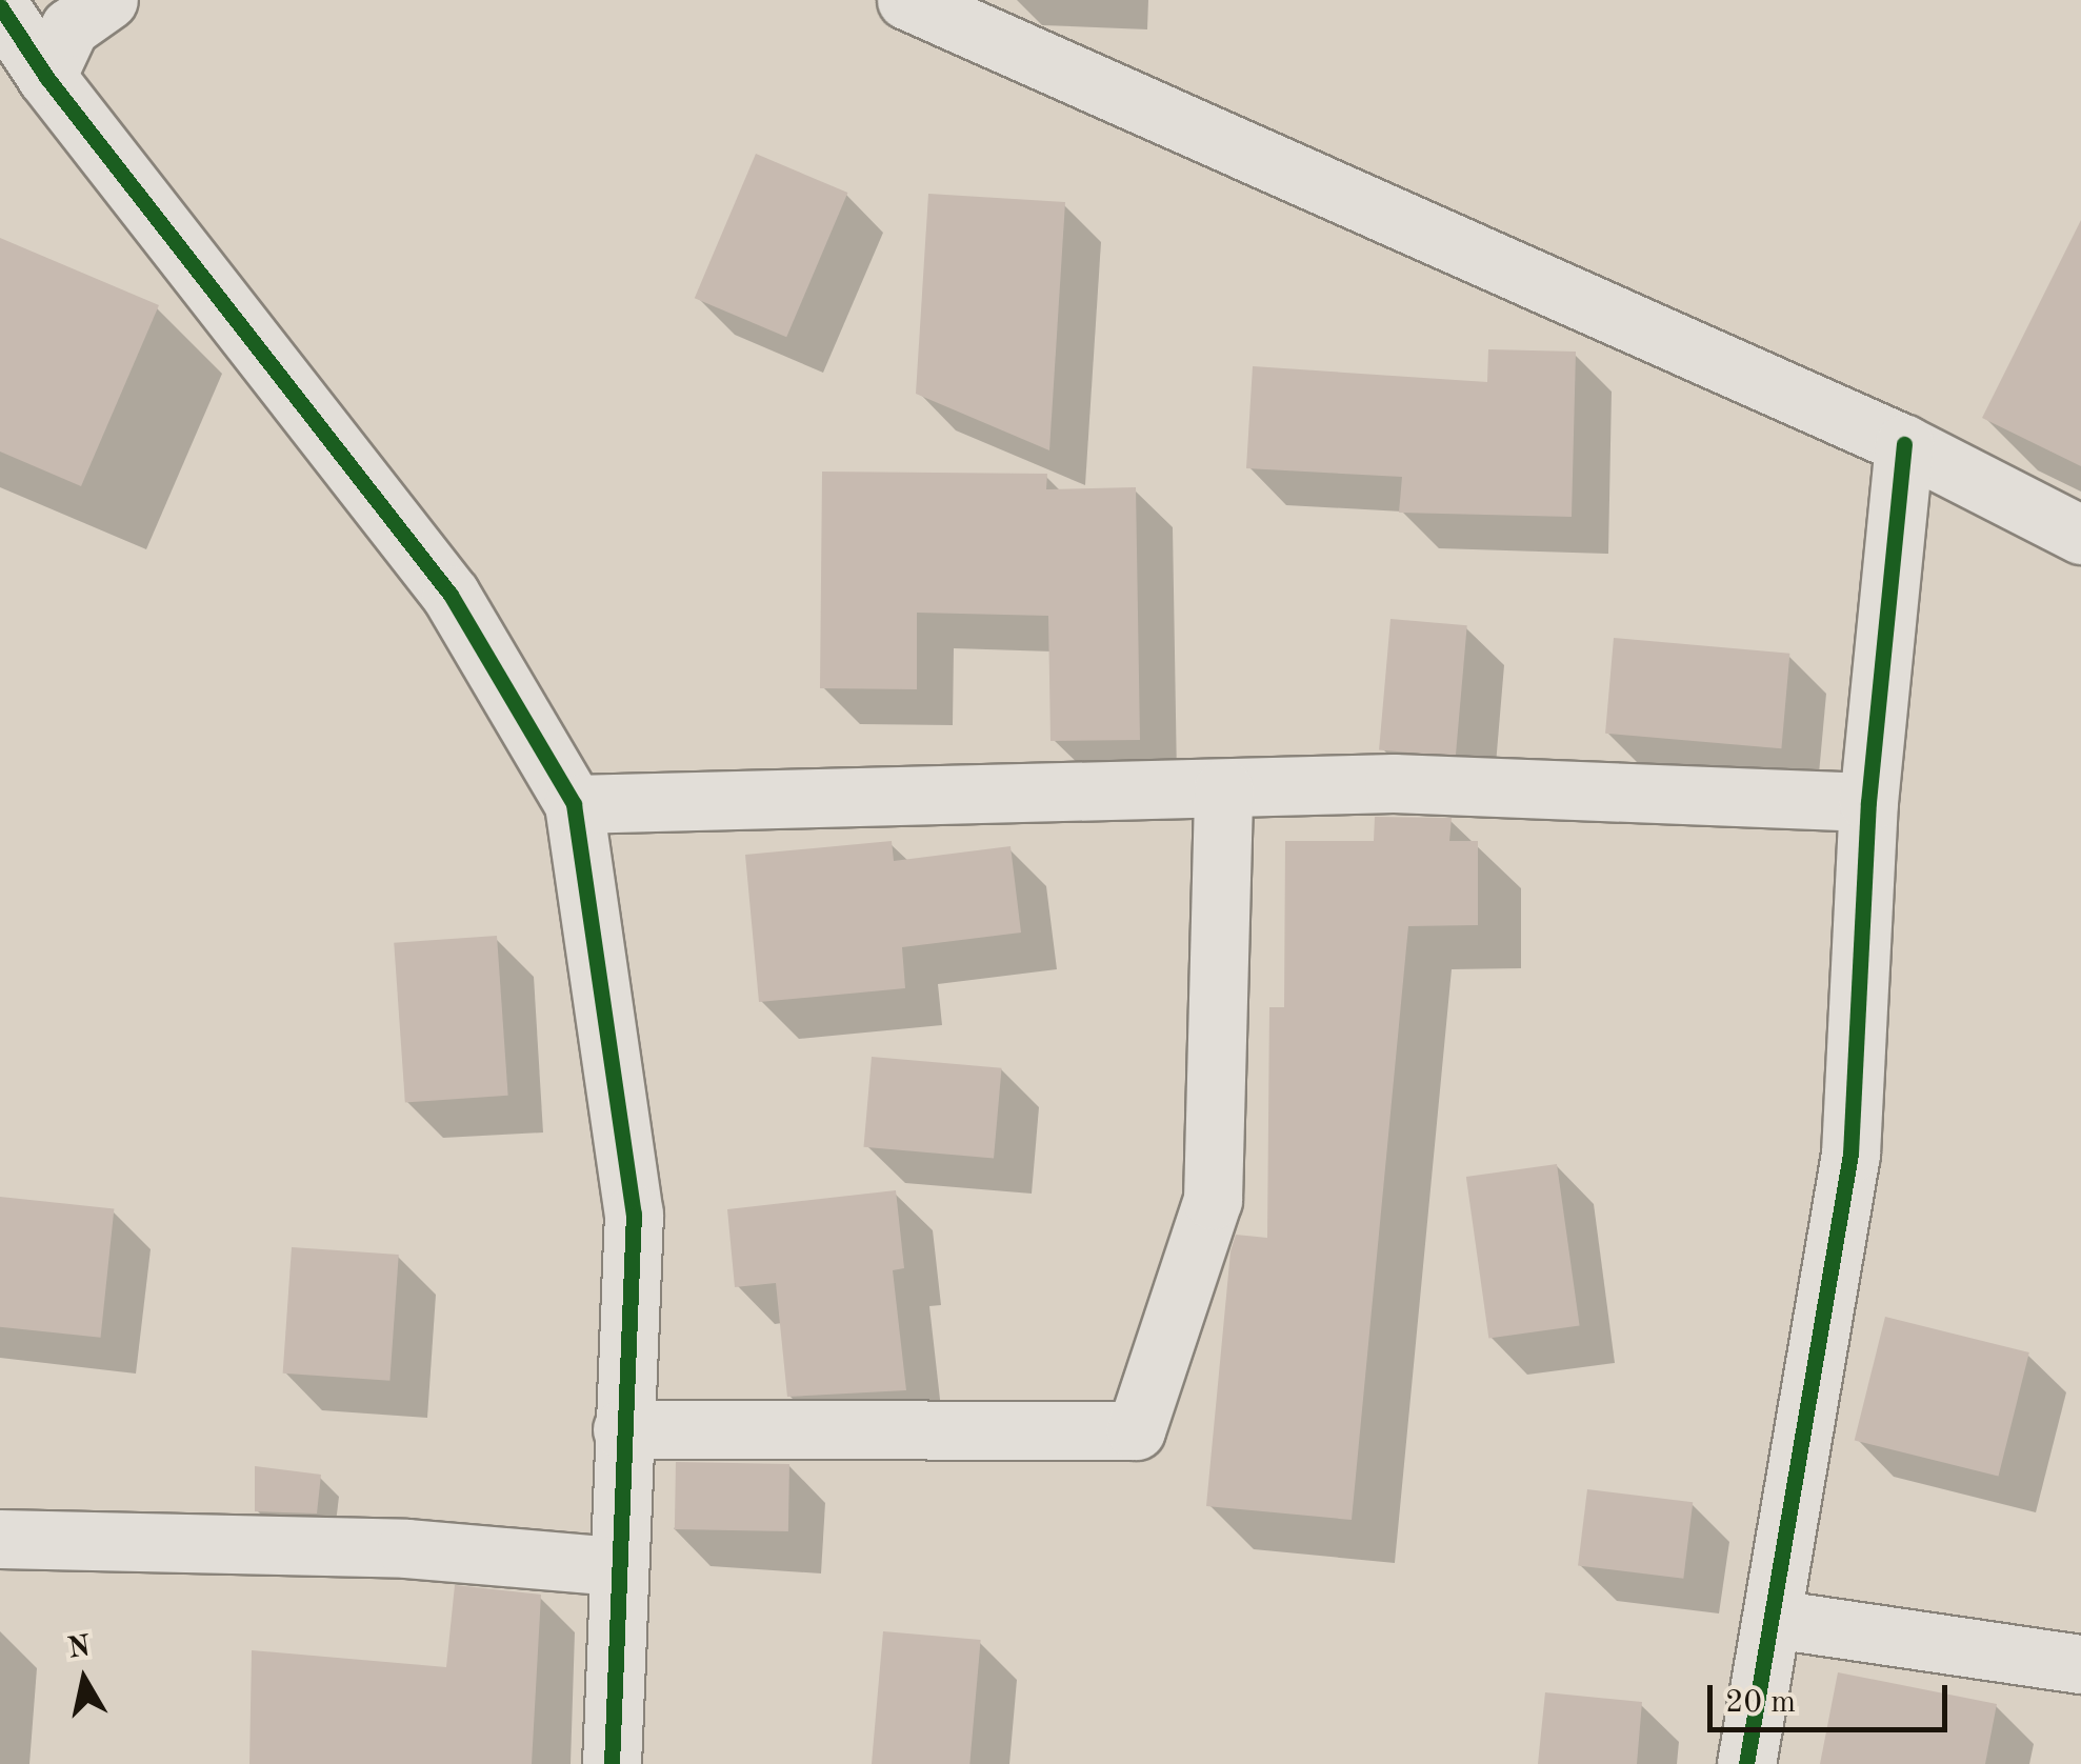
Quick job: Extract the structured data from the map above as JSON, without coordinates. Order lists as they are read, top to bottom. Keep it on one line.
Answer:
{"scale_bar":"20 m","north":"top"}
